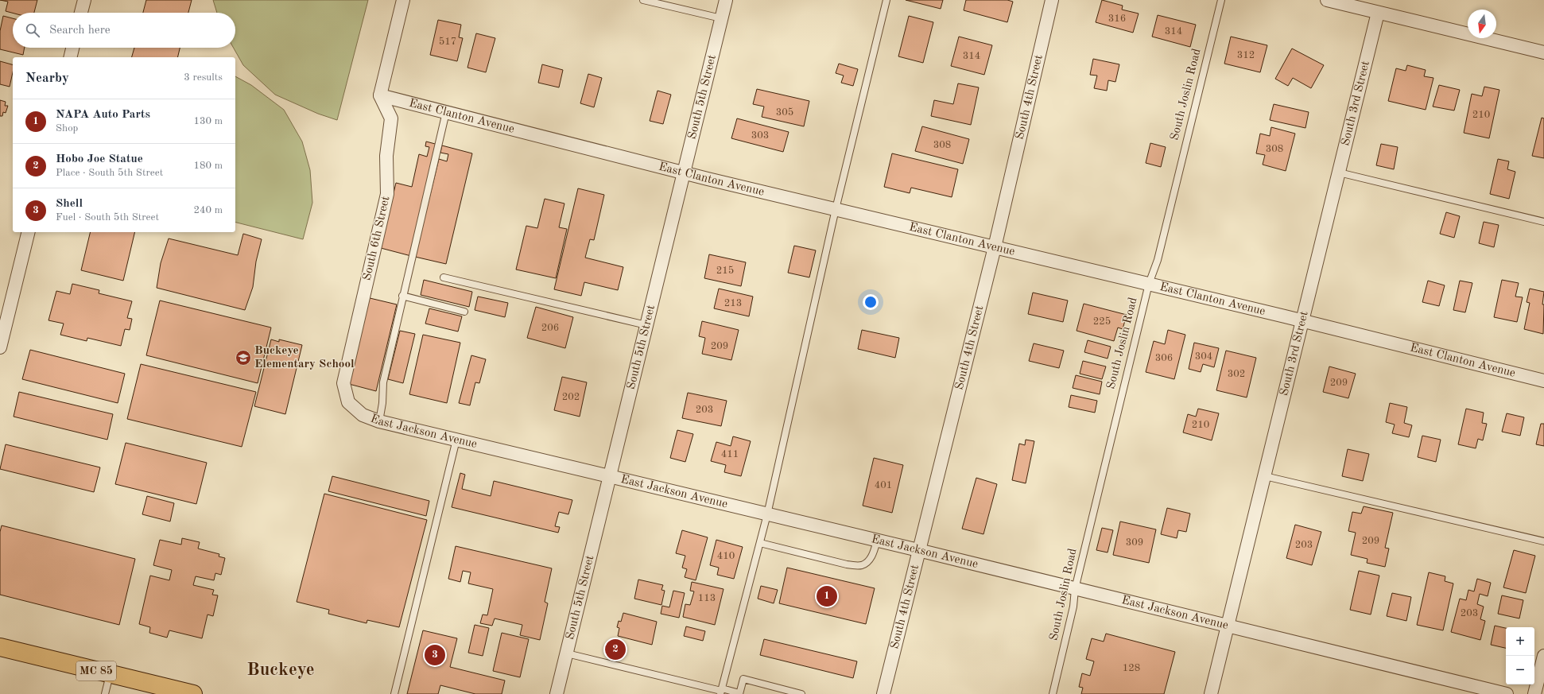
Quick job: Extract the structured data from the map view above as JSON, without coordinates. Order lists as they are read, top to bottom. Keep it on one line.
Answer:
{"streets":{"main road":["MC 85"],"street":["South 5th Street","South 4th Street","South 3rd Street","East Clanton Avenue","South 6th Street","East Jackson Avenue"],"lane":["South Joslin Road"]},"crossings":[["South Joslin Road","East Clanton Avenue"],["South Joslin Road","East Jackson Avenue"],["South 5th Street","East Clanton Avenue"],["South 5th Street","East Jackson Avenue"],["South 4th Street","East Clanton Avenue"],["South 4th Street","East Jackson Avenue"],["South 3rd Street","East Clanton Avenue"],["South 3rd Street","East Jackson Avenue"],["East Clanton Avenue","South 6th Street"],["South 6th Street","East Jackson Avenue"]],"districts":["Buckeye"],"places":{"school or university":["Buckeye Elementary School"]},"house_numbers":["316","314","517","312","314","305","210","303","308","308","215","213","225","206","209","304","306","302","209","202","203","210","411","401","209","309","203","410","113","203","128"],"north":"bottom","page":{"search":"Search here","heading":["Nearby","3 results"],"list":[{"mark":"1","name":"NAPA Auto Parts","note":"Shop","value":"130 m"},{"mark":"2","name":"Hobo Joe Statue","note":"Place · South 5th Street","value":"180 m"},{"mark":"3","name":"Shell","note":"Fuel · South 5th Street","value":"240 m"}],"pins":["1","2","3"],"map_buttons":["+","−"]}}
